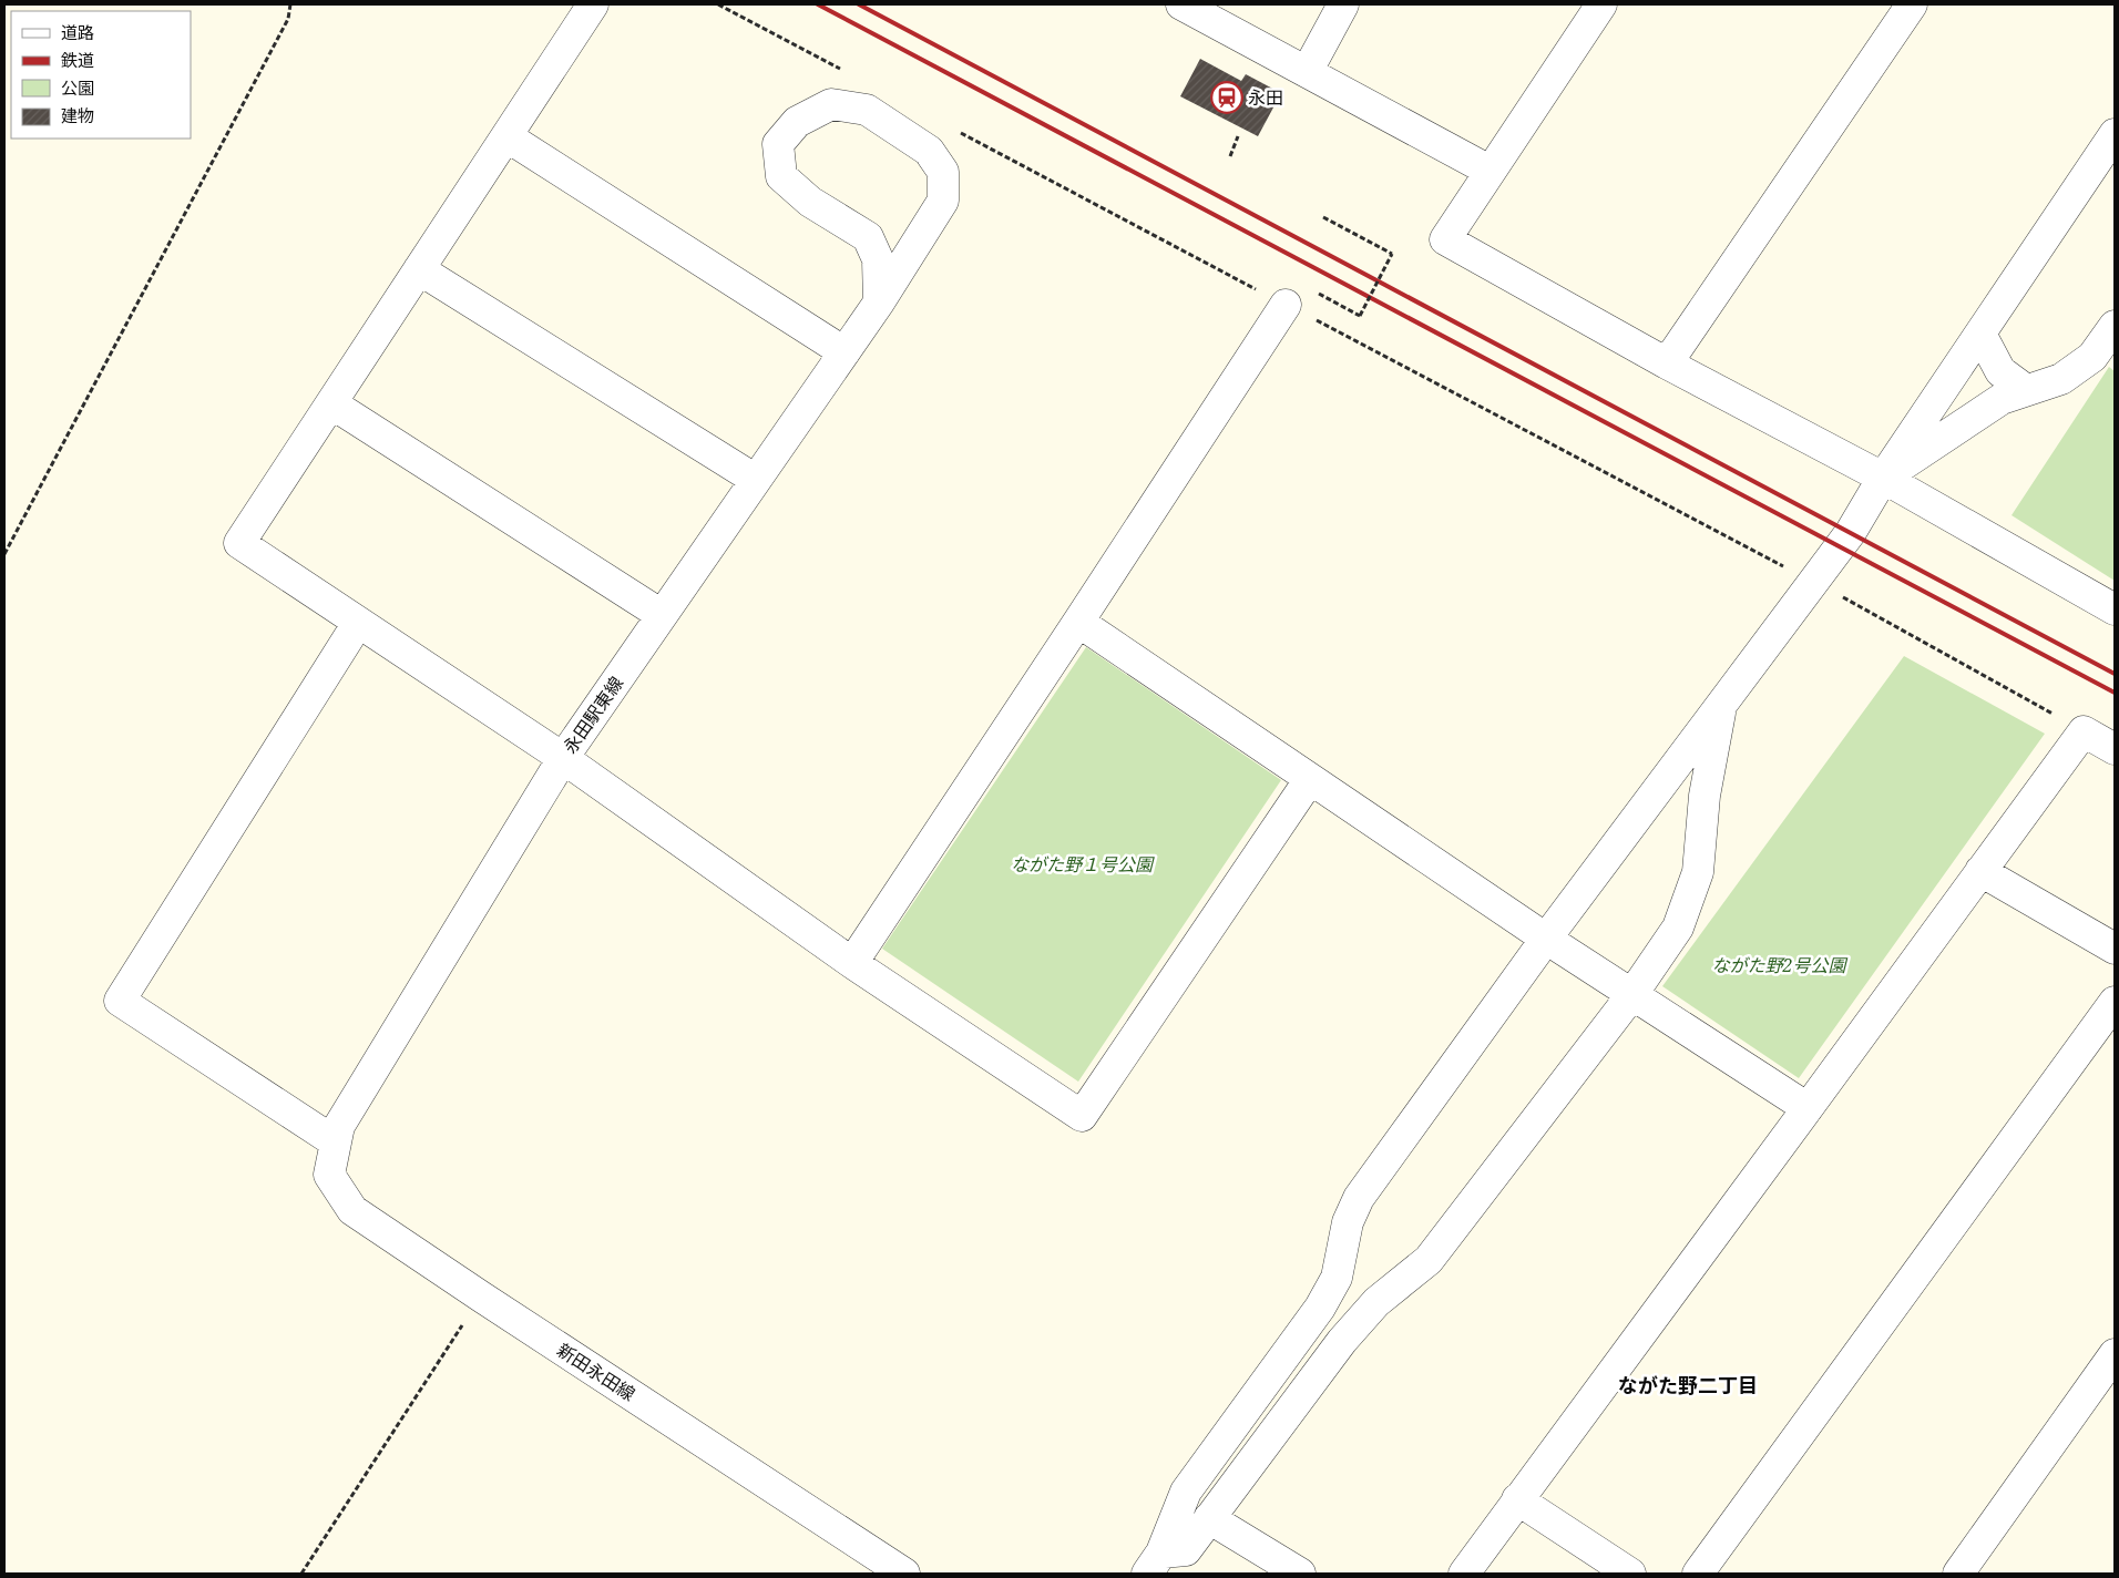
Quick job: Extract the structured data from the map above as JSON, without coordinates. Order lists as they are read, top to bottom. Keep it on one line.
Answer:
{"streets":{"street":["永田駅東線","新田永田線"]},"crossings":[["永田駅東線","新田永田線"]],"districts":["ながた野二丁目"],"parks":["ながた野１号公園","ながた野2号公園"],"places":{"station":["永田"]},"legend":["道路","鉄道","公園","建物"]}
